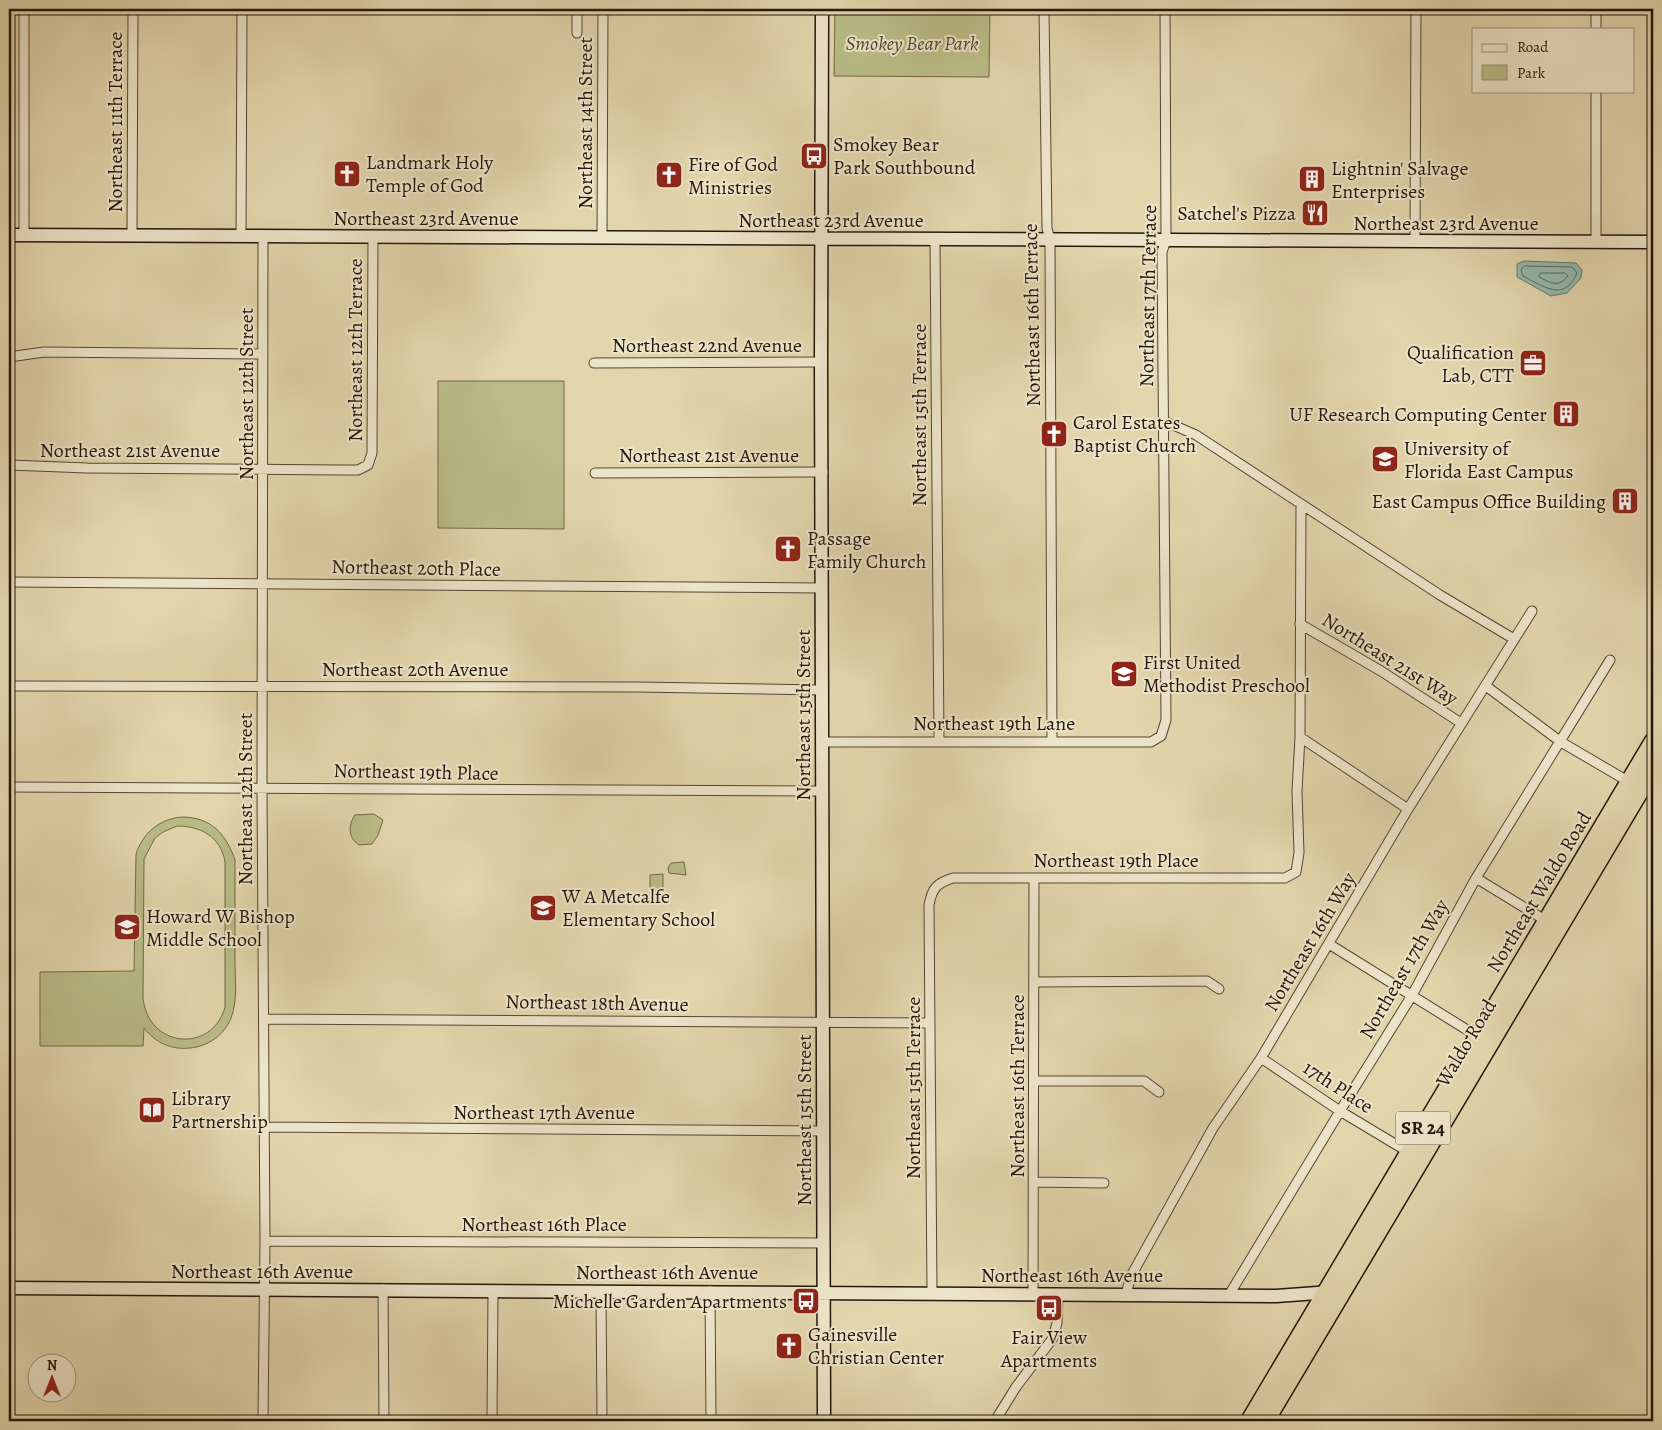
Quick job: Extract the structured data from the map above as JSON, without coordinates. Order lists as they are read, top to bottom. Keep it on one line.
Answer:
{"streets":{"highway":["Waldo Road","SR 24"],"street":["Northeast 11th Terrace","Northeast 14th Street","Northeast 23rd Avenue","Northeast 17th Terrace","Northeast 16th Terrace","Northeast 22nd Avenue","Northeast 12th Terrace","Northeast 12th Street","Northeast 15th Terrace","Northeast 21st Avenue","Northeast 20th Place","Northeast 21st Way","Northeast 20th Avenue","Northeast 15th Street","Northeast 19th Lane","Northeast 19th Place","Northeast 16th Way","Northeast 17th Way","Northeast 18th Avenue","17th Place","Northeast 17th Avenue","Northeast 16th Place","Northeast 16th Avenue"]},"crossings":[["Northeast 11th Terrace","Northeast 23rd Avenue"],["Northeast 14th Street","Northeast 23rd Avenue"],["Northeast 23rd Avenue","Northeast 17th Terrace"],["Northeast 23rd Avenue","Northeast 16th Terrace"],["Northeast 23rd Avenue","Northeast 12th Terrace"],["Northeast 23rd Avenue","Northeast 12th Street"],["Northeast 23rd Avenue","Northeast 15th Terrace"],["Northeast 23rd Avenue","Northeast 15th Street"],["Northeast 17th Terrace","Northeast 19th Lane"],["Northeast 16th Terrace","Northeast 19th Lane"],["Northeast 16th Terrace","Northeast 19th Place"],["Northeast 16th Terrace","Northeast 16th Avenue"],["Northeast 22nd Avenue","Northeast 15th Street"],["Northeast 12th Terrace","Northeast 21st Avenue"],["Northeast 12th Street","Northeast 21st Avenue"],["Northeast 12th Street","Northeast 20th Place"],["Northeast 12th Street","Northeast 20th Avenue"],["Northeast 12th Street","Northeast 19th Place"],["Northeast 12th Street","Northeast 18th Avenue"],["Northeast 12th Street","Northeast 17th Avenue"],["Northeast 12th Street","Northeast 16th Place"],["Northeast 12th Street","Northeast 16th Avenue"],["Northeast 15th Terrace","Northeast 19th Lane"],["Northeast 15th Terrace","Northeast 19th Place"],["Northeast 15th Terrace","Northeast 18th Avenue"],["Northeast 15th Terrace","Northeast 16th Avenue"],["Northeast 21st Avenue","Northeast 15th Street"],["Northeast 20th Place","Northeast 15th Street"],["Northeast 21st Way","Northeast 16th Way"],["Northeast 20th Avenue","Northeast 15th Street"],["Northeast 15th Street","Northeast 19th Lane"],["Northeast 15th Street","Northeast 19th Place"],["Northeast 15th Street","Northeast 18th Avenue"],["Northeast 15th Street","Northeast 17th Avenue"],["Northeast 15th Street","Northeast 16th Place"],["Northeast 15th Street","Northeast 16th Avenue"],["Northeast 16th Way","17th Place"],["Northeast 16th Way","Northeast 16th Avenue"],["Northeast 17th Way","17th Place"],["Northeast 17th Way","Northeast 16th Avenue"],["Waldo Road","17th Place"],["Waldo Road","SR 24"],["Waldo Road","Northeast 16th Avenue"]],"parks":["Smokey Bear Park"],"places":{"bus stop":["Smokey Bear Park Southbound","Michelle Garden Apartments","Fair View Apartments"],"church":["Landmark Holy Temple of God","Fire of God Ministries","Carol Estates Baptist Church","Passage Family Church","Gainesville Christian Center"],"building":["Lightnin' Salvage Enterprises","UF Research Computing Center","East Campus Office Building"],"restaurant":["Satchel's Pizza"],"office":["Qualification Lab, CTT"],"school or university":["University of Florida East Campus","First United Methodist Preschool","W A Metcalfe Elementary School","Howard W Bishop Middle School"],"library":["Library Partnership"]},"legend":["Road","Park"],"north":"top"}
